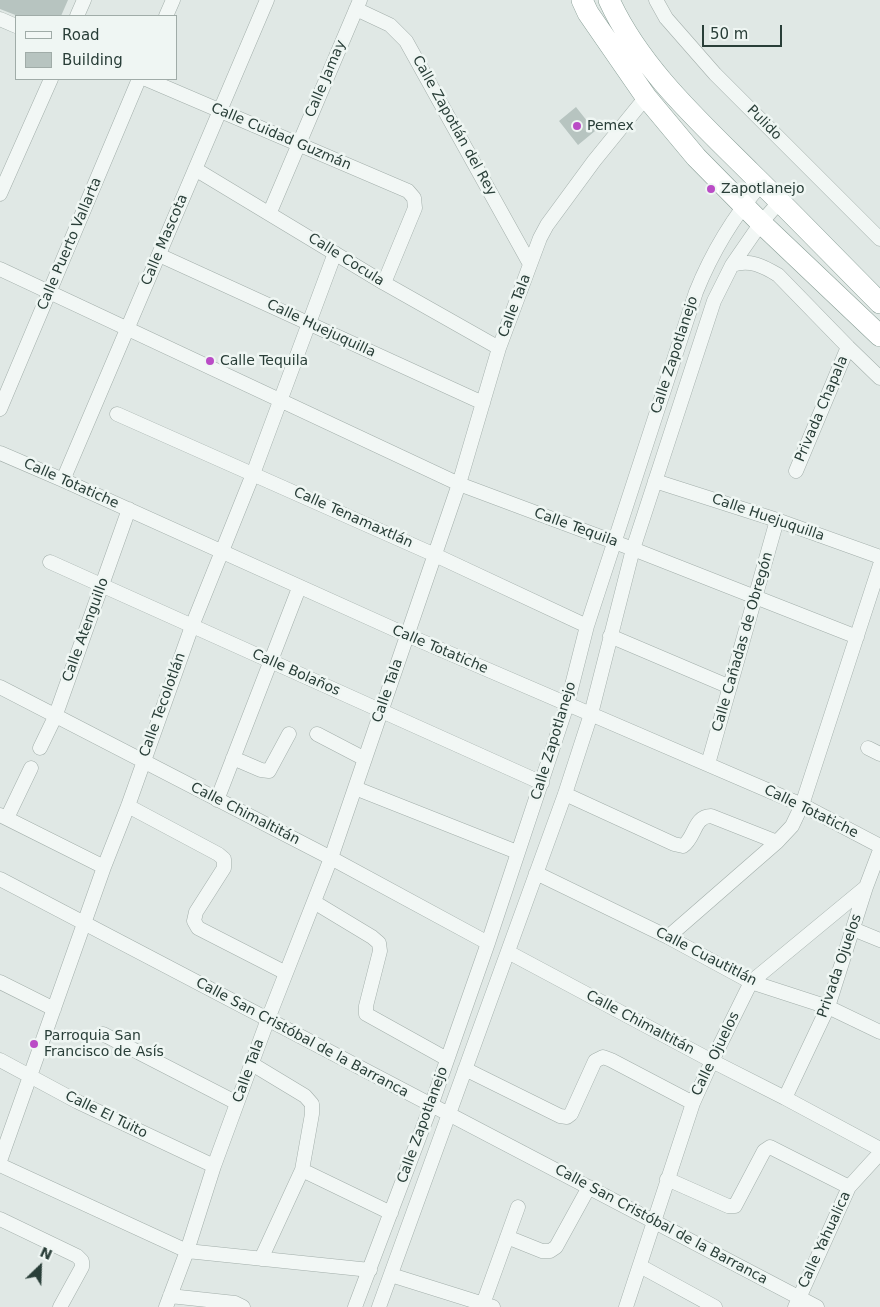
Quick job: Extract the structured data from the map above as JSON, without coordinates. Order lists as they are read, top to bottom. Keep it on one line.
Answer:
{"streets":{"street":["Calle Jamay","Pulido","Calle Zapotlán del Rey","Calle Cuidad Guzmán","Calle Mascota","Calle Puerto Vallarta","Calle Cocula","Calle Tala","Calle Huejuquilla","Calle Zapotlanejo","Privada Chapala","Calle Totatiche","Calle Tenamaxtlán","Calle Tequila","Calle Atenguillo","Calle Cañadas de Obregón","Calle Bolaños","Calle Tecolotlán","Calle Chimaltitán","Calle Cuautitlán","Privada Ojuelos","Calle San Cristóbal de la Barranca","Calle Ojuelos","Calle El Tuito","Calle Yahualica"]},"crossings":[["Calle Jamay","Calle Zapotlán del Rey"],["Calle Jamay","Calle Cuidad Guzmán"],["Calle Jamay","Calle Cocula"],["Calle Zapotlán del Rey","Calle Tala"],["Calle Cuidad Guzmán","Calle Mascota"],["Calle Cuidad Guzmán","Calle Cocula"],["Calle Mascota","Calle Cocula"],["Calle Mascota","Calle Huejuquilla"],["Calle Mascota","Calle Totatiche"],["Calle Mascota","Calle Tequila"],["Calle Puerto Vallarta","Calle Tequila"],["Calle Cocula","Calle Tala"],["Calle Cocula","Calle Tecolotlán"],["Calle Tala","Calle Huejuquilla"],["Calle Tala","Calle Totatiche"],["Calle Tala","Calle Tenamaxtlán"],["Calle Tala","Calle Tequila"],["Calle Tala","Calle Bolaños"],["Calle Tala","Calle Chimaltitán"],["Calle Tala","Calle San Cristóbal de la Barranca"],["Calle Tala","Calle El Tuito"],["Calle Huejuquilla","Calle Zapotlanejo"],["Calle Huejuquilla","Calle Cañadas de Obregón"],["Calle Huejuquilla","Calle Tecolotlán"],["Calle Zapotlanejo","Calle Totatiche"],["Calle Zapotlanejo","Calle Tenamaxtlán"],["Calle Zapotlanejo","Calle Tequila"],["Calle Zapotlanejo","Calle Bolaños"],["Calle Zapotlanejo","Calle Chimaltitán"],["Calle Zapotlanejo","Calle Cuautitlán"],["Calle Zapotlanejo","Calle San Cristóbal de la Barranca"],["Calle Totatiche","Calle Atenguillo"],["Calle Totatiche","Calle Cañadas de Obregón"],["Calle Totatiche","Calle Tecolotlán"],["Calle Totatiche","Calle Ojuelos"],["Calle Tenamaxtlán","Calle Tecolotlán"],["Calle Tequila","Calle Cañadas de Obregón"],["Calle Tequila","Calle Tecolotlán"],["Calle Atenguillo","Calle Bolaños"],["Calle Atenguillo","Calle Chimaltitán"],["Calle Bolaños","Calle Tecolotlán"],["Calle Tecolotlán","Calle Chimaltitán"],["Calle Tecolotlán","Calle San Cristóbal de la Barranca"],["Calle Tecolotlán","Calle El Tuito"],["Calle Chimaltitán","Privada Ojuelos"],["Calle Chimaltitán","Calle Ojuelos"],["Calle Cuautitlán","Privada Ojuelos"],["Calle Cuautitlán","Calle Ojuelos"],["Privada Ojuelos","Calle Ojuelos"],["Calle San Cristóbal de la Barranca","Calle Ojuelos"],["Calle San Cristóbal de la Barranca","Calle Yahualica"]],"places":["Pemex","Zapotlanejo","Calle Tequila","Parroquia San Francisco de Asís"],"legend":["Road","Building"],"scale_bar":"50 m","north":"top right"}
